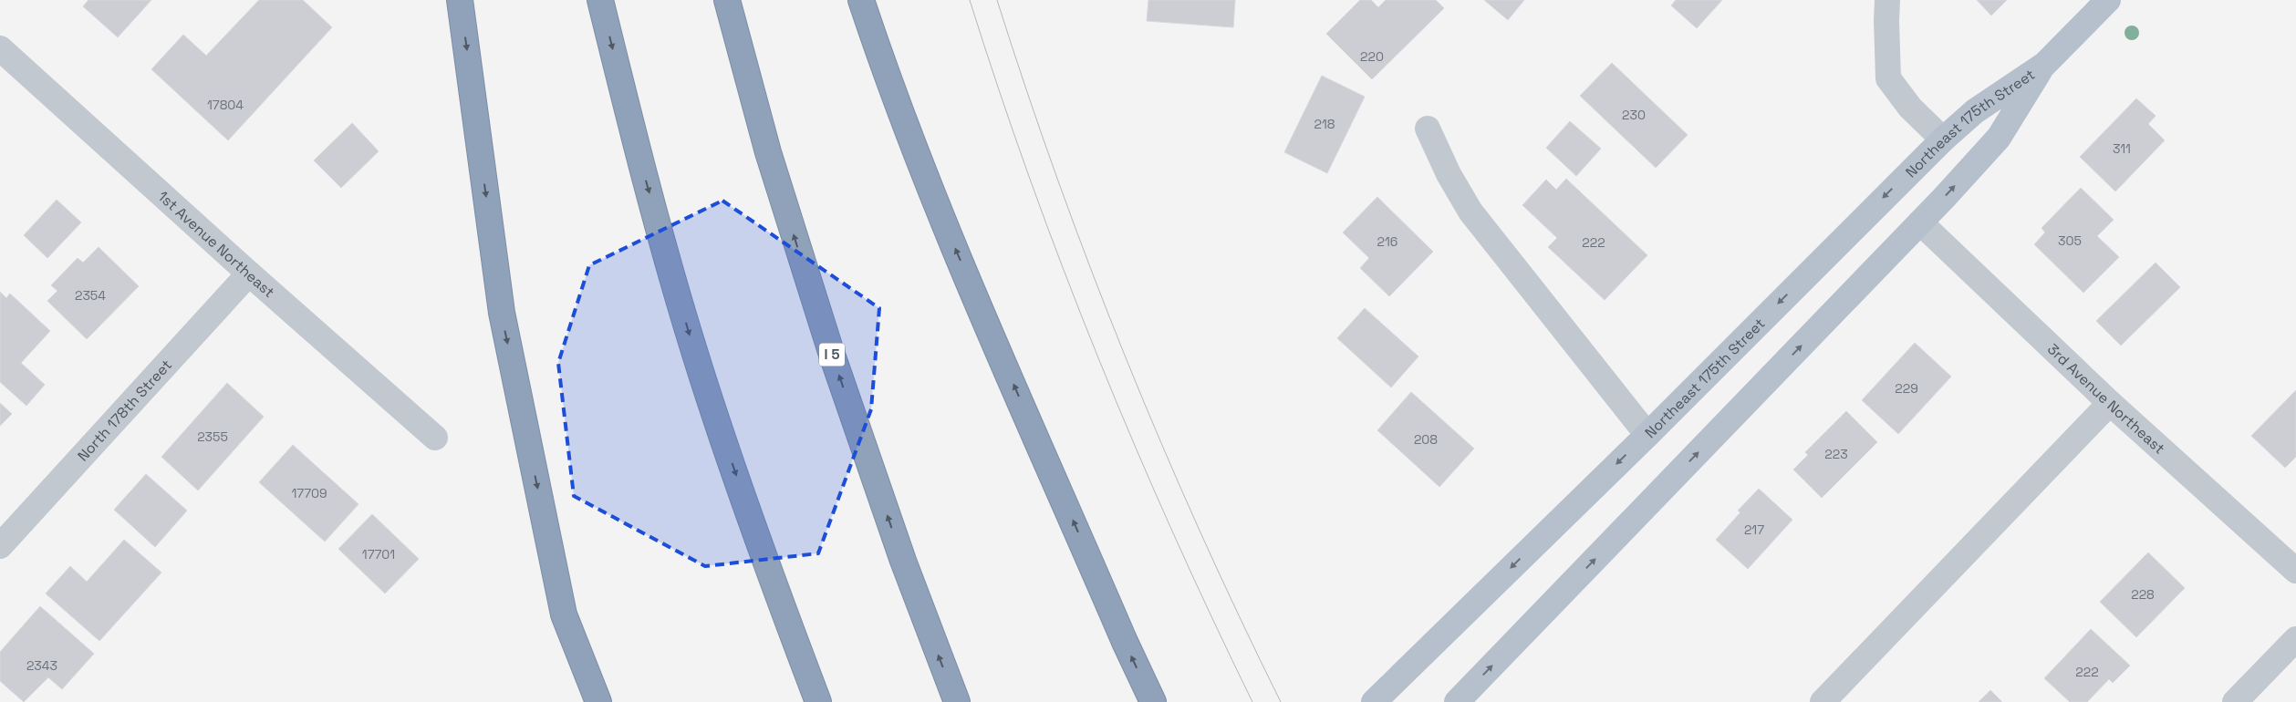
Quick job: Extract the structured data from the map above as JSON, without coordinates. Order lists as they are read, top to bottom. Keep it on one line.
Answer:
{"streets":{"highway":["I 5"],"main road":["Northeast 175th Street"],"street":["1st Avenue Northeast","3rd Avenue Northeast","North 178th Street"]},"crossings":[["Northeast 175th Street","3rd Avenue Northeast"],["1st Avenue Northeast","North 178th Street"]],"house_numbers":["220","17804","230","218","311","305","216","222","2354","229","2355","208","223","17709","217","17701","228","2343","222"]}
